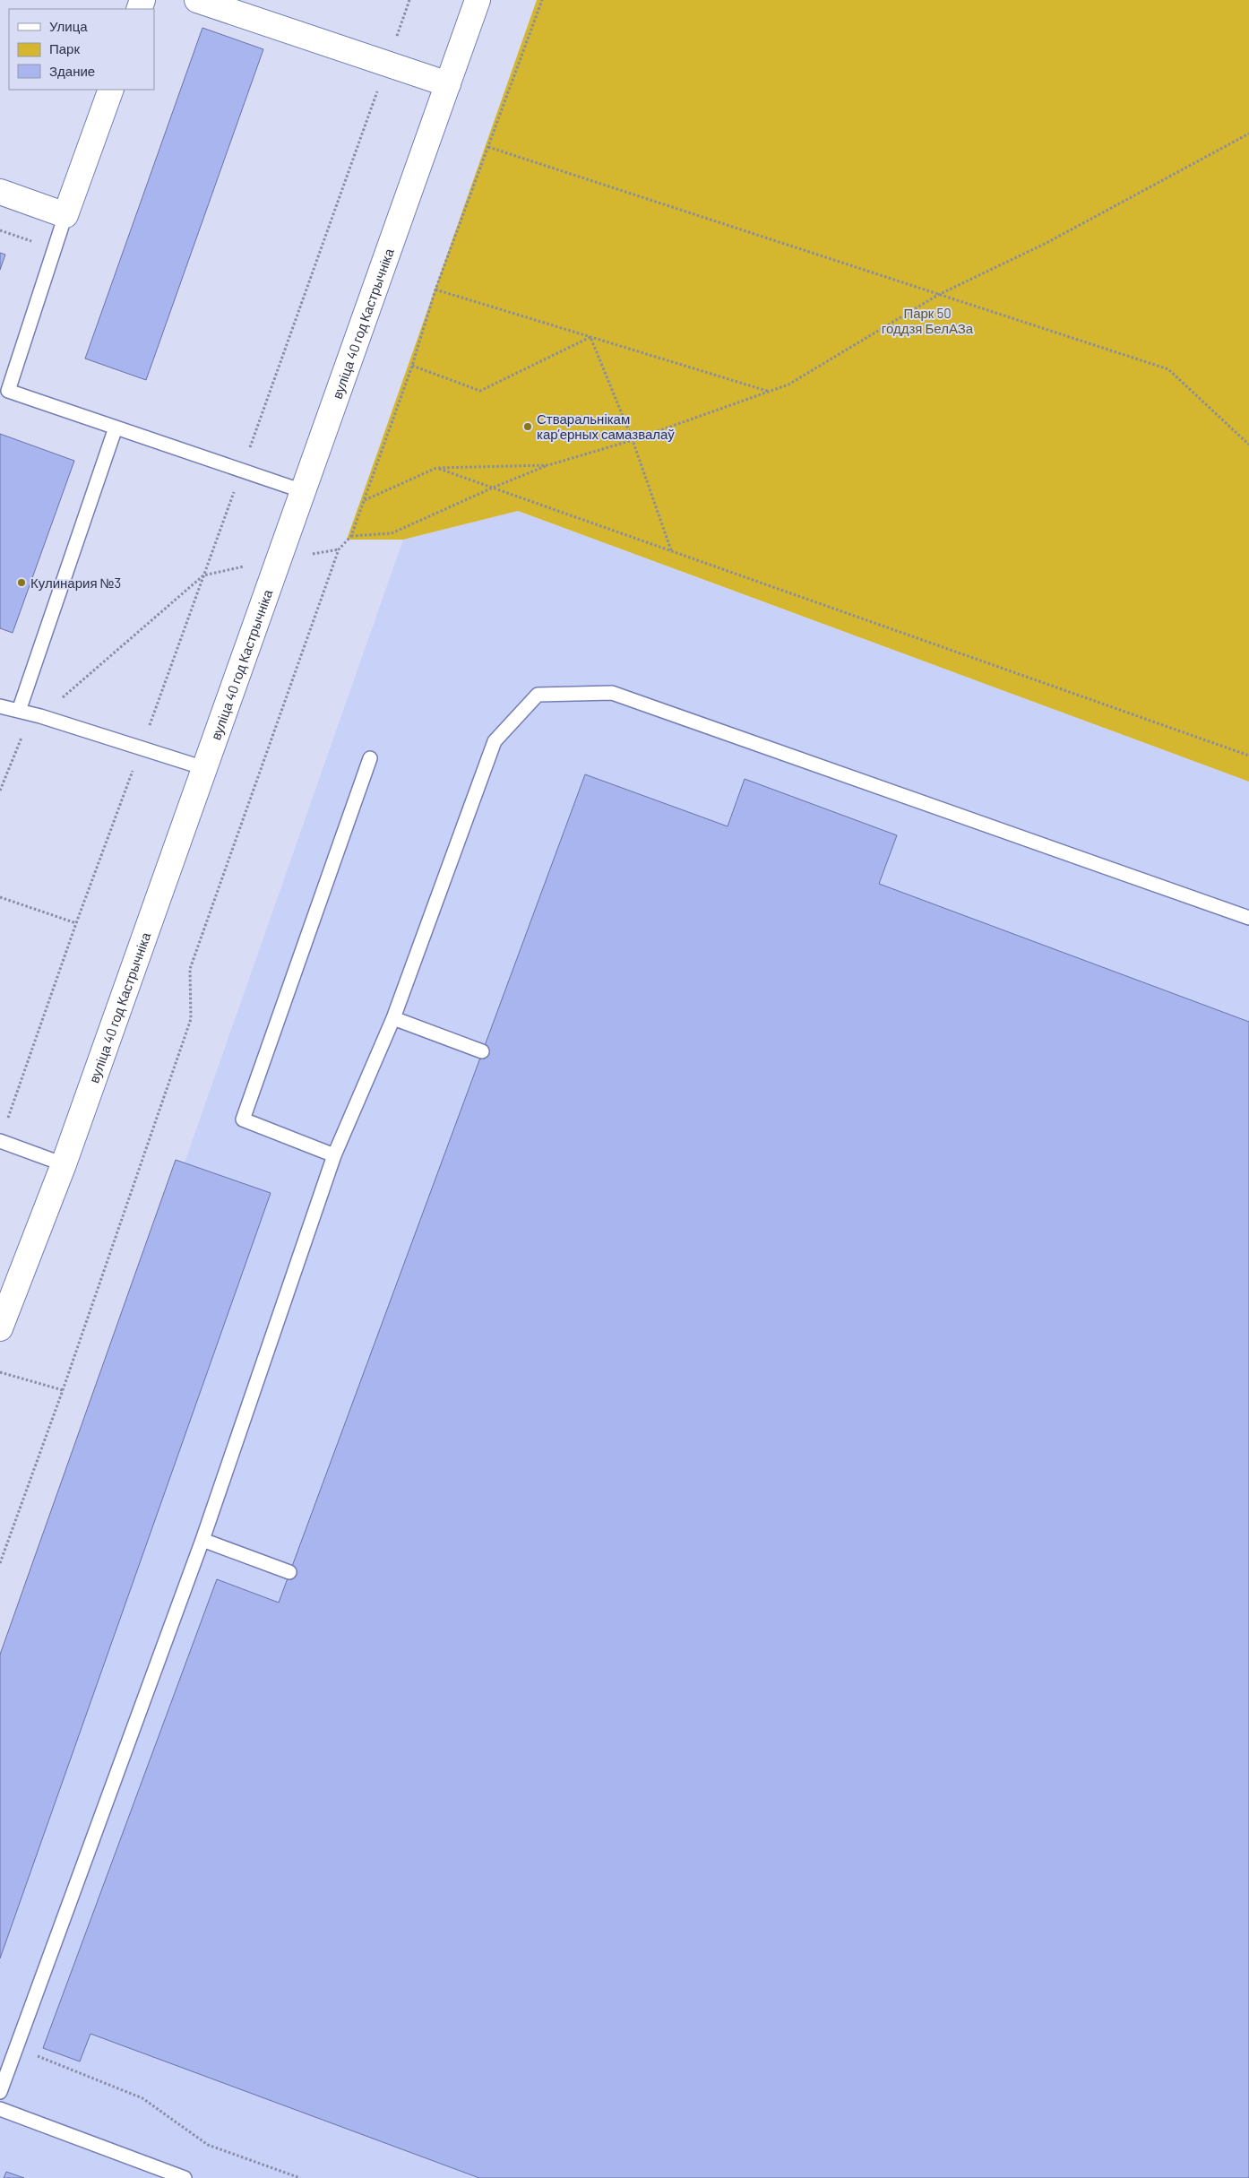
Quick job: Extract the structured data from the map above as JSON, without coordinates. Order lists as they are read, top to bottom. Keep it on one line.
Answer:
{"streets":{"main road":["вуліца 40 год Кастрычніка"]},"parks":["Парк 50 годдзя БелАЗа"],"places":["Стваральнікам карʼерных самазвалаў","Кулинария №3"],"legend":["Улица","Парк","Здание"]}
